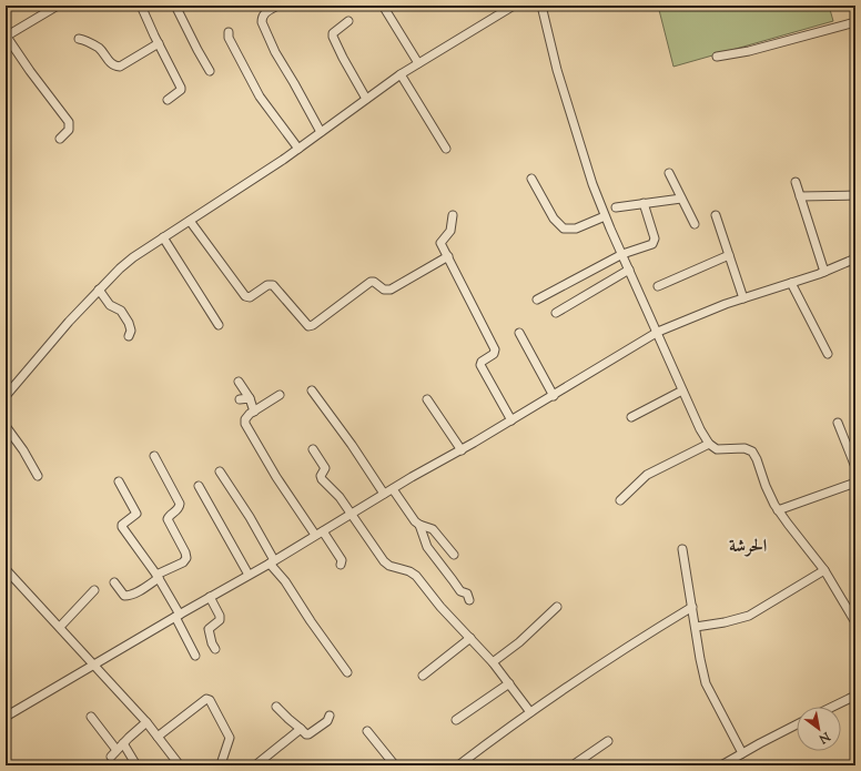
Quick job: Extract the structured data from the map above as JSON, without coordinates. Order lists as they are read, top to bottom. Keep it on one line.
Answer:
{"districts":["الحرشة"],"north":"bottom right"}
